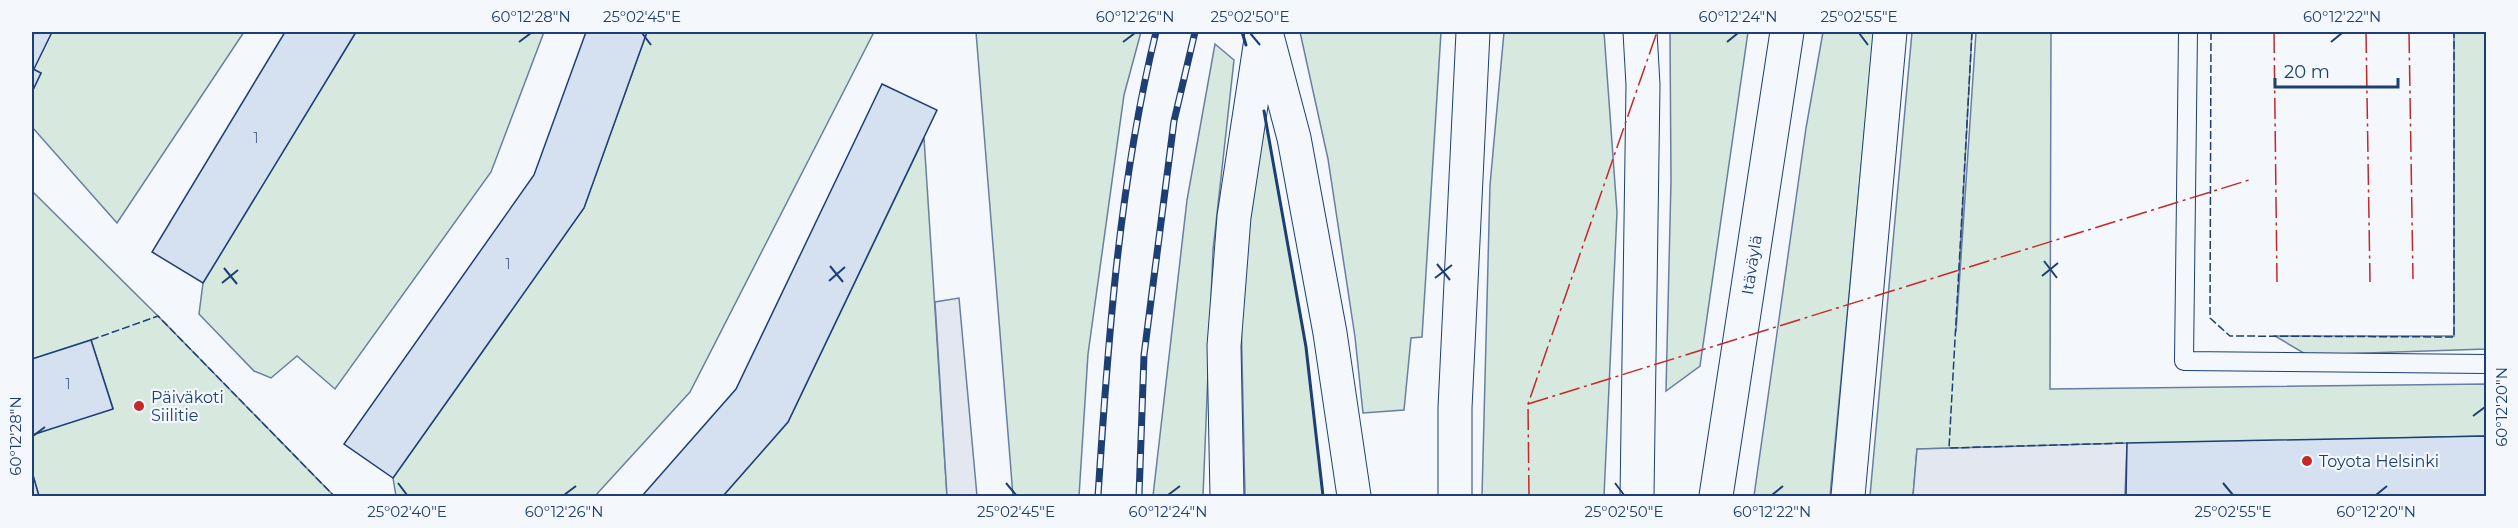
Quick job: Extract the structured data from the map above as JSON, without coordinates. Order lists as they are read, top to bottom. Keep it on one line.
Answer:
{"streets":{"highway":["Itäväylä"]},"places":["Päiväkoti Siilitie","Toyota Helsinki"],"house_numbers":["1","1","1"],"scale_bar":"20 m","coordinates":["60°12'28\"N","25°02'45\"E","60°12'26\"N","25°02'50\"E","60°12'24\"N","25°02'55\"E","60°12'22\"N","60°12'20\"N","25°02'40\"E"]}
